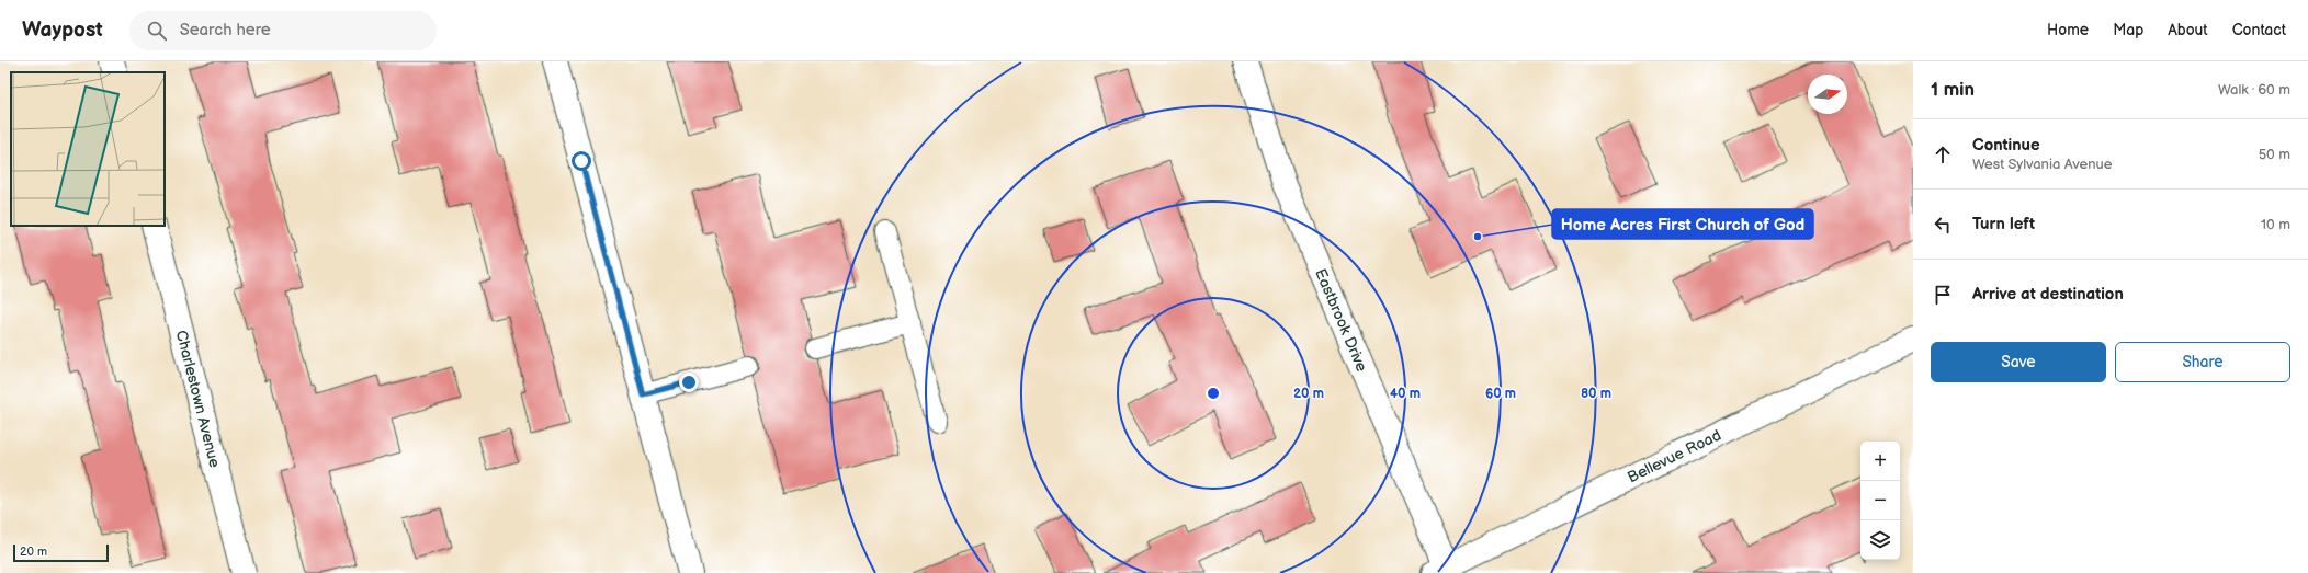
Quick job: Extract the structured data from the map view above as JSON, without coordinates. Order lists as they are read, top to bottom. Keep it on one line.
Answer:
{"streets":{"street":["Eastbrook Drive","Charlestown Avenue","Bellevue Road"]},"crossings":[["Eastbrook Drive","Bellevue Road"]],"places":["Home Acres First Church of God"],"scale_bar":"20 m","north":"right","page":{"header":"Waypost","search":"Search here","nav":["Home","Map","About","Contact"],"heading":["1 min","Walk · 60 m"],"list":[["Continue","West Sylvania Avenue","50 m"],["Turn left","10 m"],"Arrive at destination"],"buttons":["Save","Share"],"map_buttons":["+","−"],"scale":"20 m"},"rings":["20 m","40 m","60 m","80 m"]}
